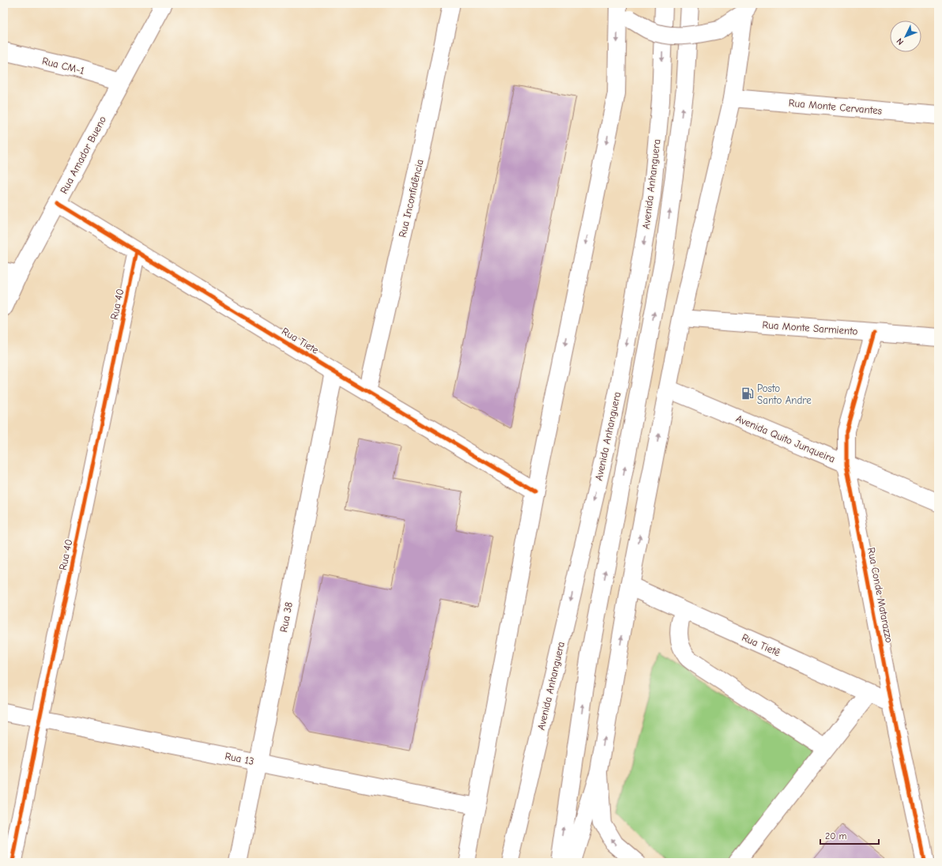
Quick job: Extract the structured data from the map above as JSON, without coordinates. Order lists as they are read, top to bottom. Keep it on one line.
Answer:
{"streets":{"main road":["Rua CM-1","Rua Monte Cervantes","Rua Amador Bueno","Avenida Anhanguera","Rua Inconfidência","Rua 40","Rua Monte Sarmiento","Rua Tiete","Avenida Quito Junqueira","Rua Conde Matarazzo","Rua 38","Rua Tietê","Rua 13"]},"crossings":[["Rua CM-1","Rua Amador Bueno"],["Rua Amador Bueno","Rua Tiete"],["Rua Inconfidência","Rua Tiete"],["Rua 40","Rua Tiete"],["Rua 40","Rua 13"],["Rua Monte Sarmiento","Rua Conde Matarazzo"],["Rua Tiete","Rua 38"],["Avenida Quito Junqueira","Rua Conde Matarazzo"],["Rua Conde Matarazzo","Rua Tietê"],["Rua 38","Rua 13"]],"places":{"fuel station":["Posto Santo Andre"]},"scale_bar":"20 m","north":"bottom left"}
